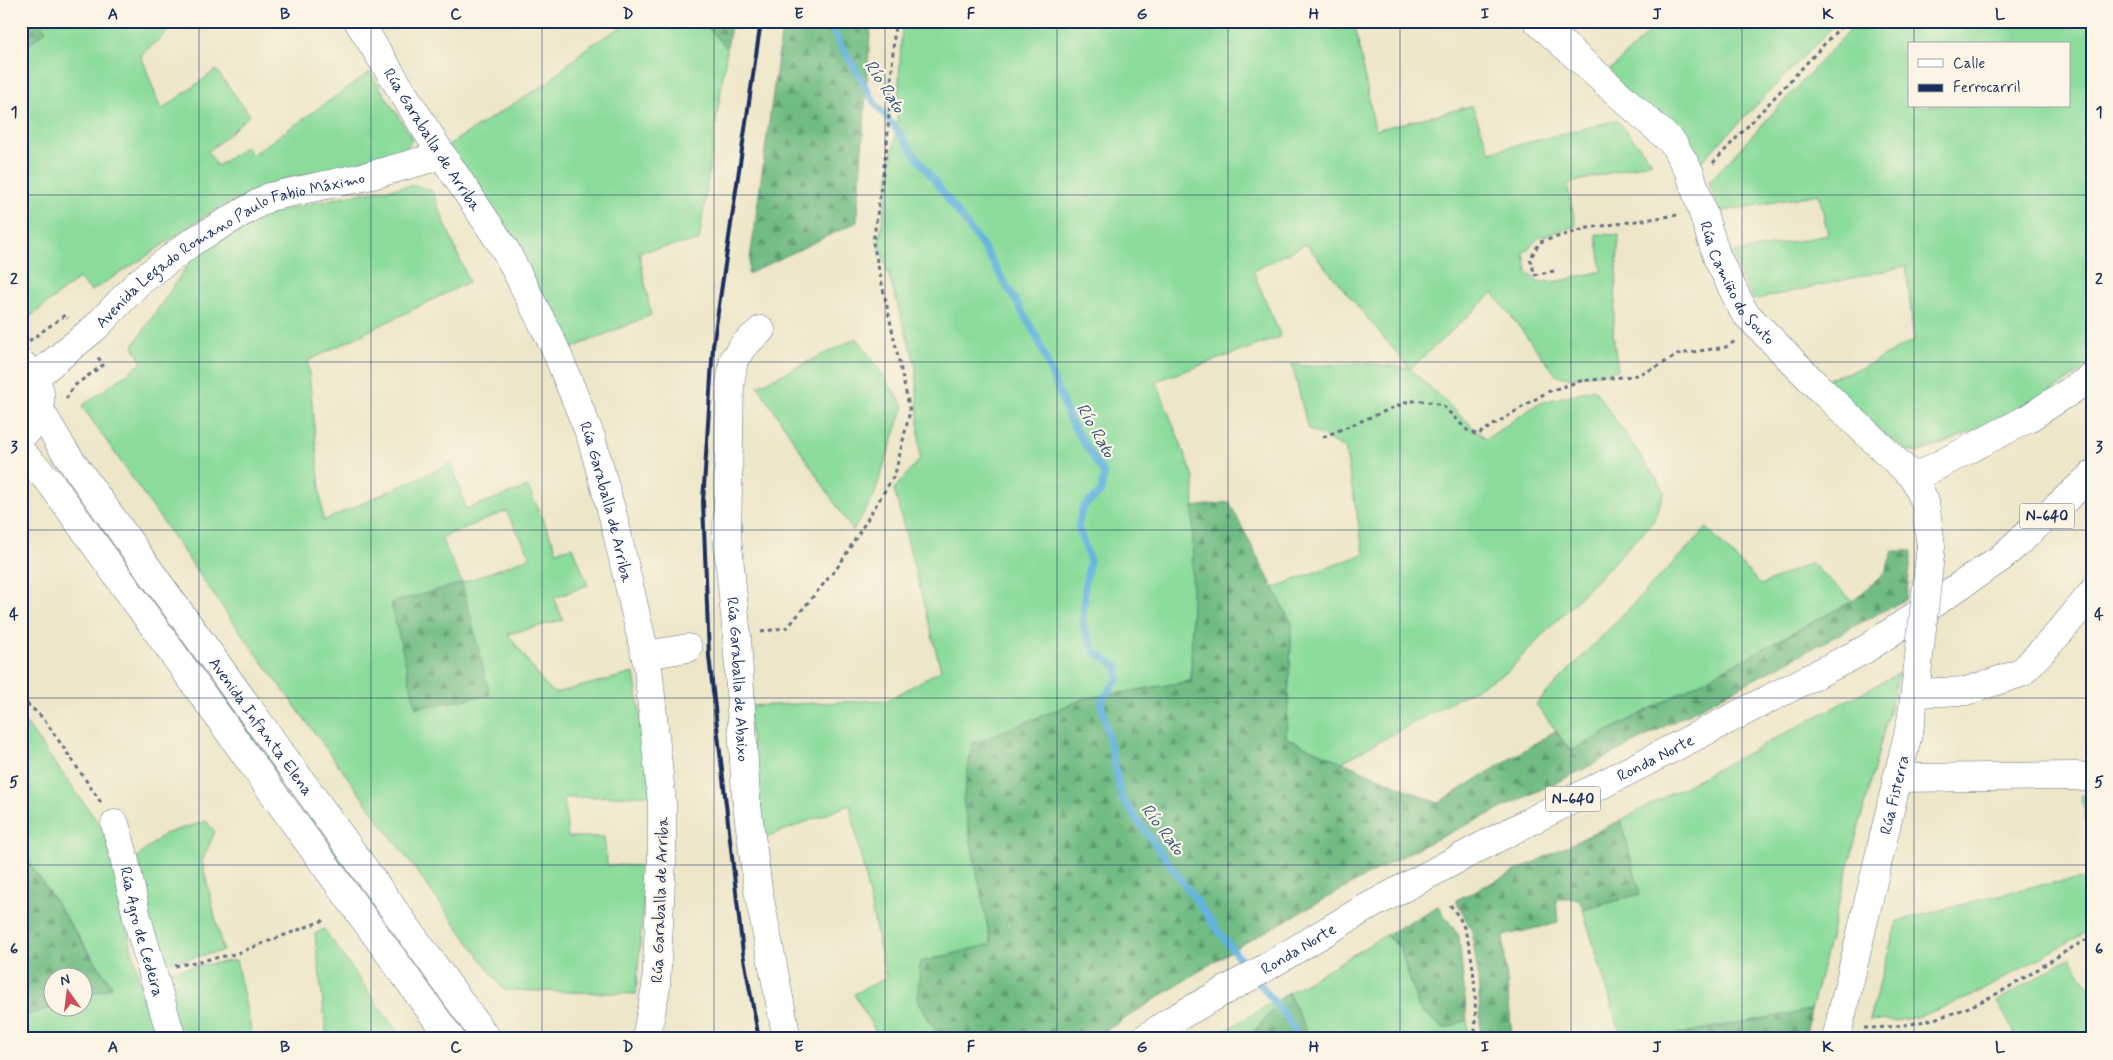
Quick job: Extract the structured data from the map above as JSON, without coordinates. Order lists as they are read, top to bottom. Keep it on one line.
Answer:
{"streets":{"main road":["Rúa Garaballa de Arriba","Avenida Legado Romano Paulo Fabio Máximo","Rúa Camiño do Souto","N-640","Rúa Garaballa de Abaixo","Avenida Infanta Elena","Ronda Norte","Rúa Fisterra","Rúa Agro de Cedeira"]},"crossings":[["Rúa Garaballa de Arriba","Avenida Legado Romano Paulo Fabio Máximo"],["Rúa Camiño do Souto","Rúa Fisterra"]],"water":["Río Rato"],"legend":["Calle","Ferrocarril"],"north":"top","grid":{"columns":["A","B","C","D","E","F","G","H","I","J","K","L"],"rows":["1","2","3","4","5","6"]}}
